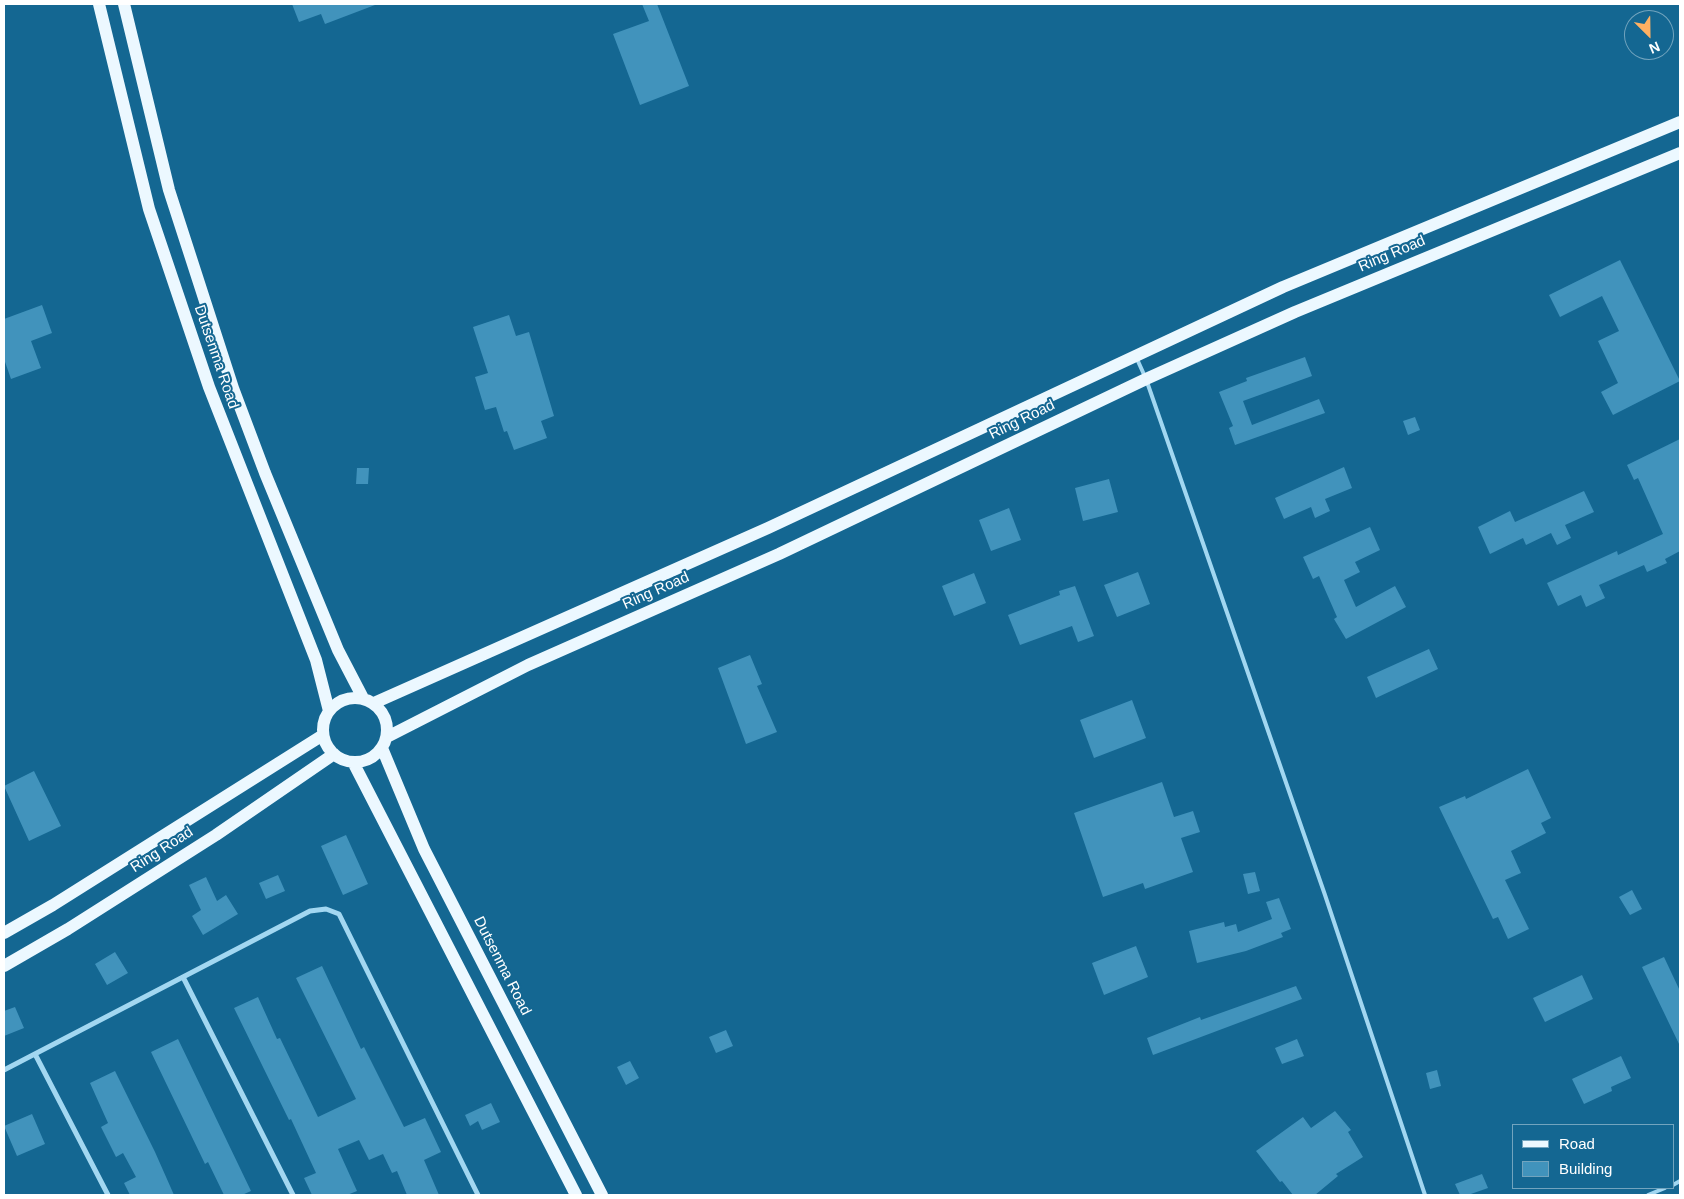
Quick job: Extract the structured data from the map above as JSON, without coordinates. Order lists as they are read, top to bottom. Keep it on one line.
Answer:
{"streets":{"main road":["Ring Road","Dutsenma Road"]},"crossings":[["Ring Road","Dutsenma Road"]],"legend":["Road","Building"],"north":"bottom right"}
